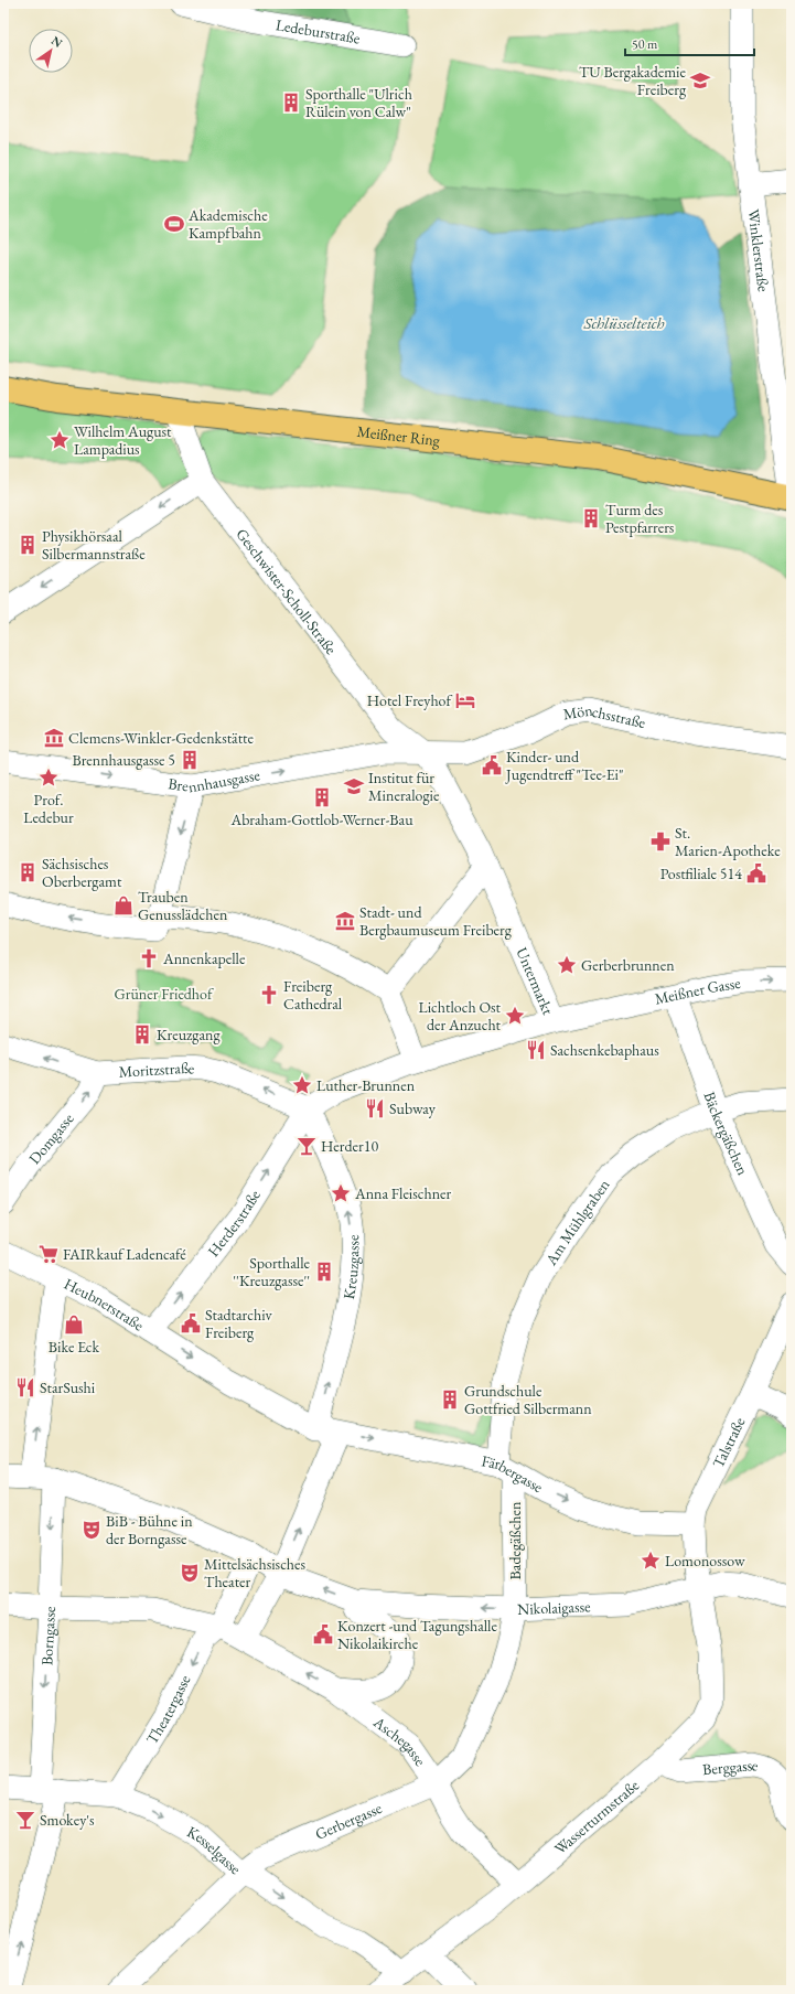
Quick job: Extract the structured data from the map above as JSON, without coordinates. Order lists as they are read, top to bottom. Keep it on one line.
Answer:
{"streets":{"main road":["Meißner Ring"],"street":["Ledeburstraße","Winklerstraße","Geschwister-Scholl-Straße","Mönchsstraße","Brennhausgasse","Untermarkt","Meißner Gasse","Moritzstraße","Bäckergäßchen","Domgasse","Am Mühlgraben","Herderstraße","Kreuzgasse","Heubnerstraße","Talstraße","Färbergasse","Badegäßchen","Nikolaigasse","Borngasse","Theatergasse","Aschegasse","Berggasse","Wasserturmstraße","Gerbergasse","Kesselgasse"]},"crossings":[["Winklerstraße","Meißner Ring"],["Meißner Ring","Geschwister-Scholl-Straße"],["Geschwister-Scholl-Straße","Mönchsstraße"],["Geschwister-Scholl-Straße","Brennhausgasse"],["Geschwister-Scholl-Straße","Untermarkt"],["Mönchsstraße","Brennhausgasse"],["Mönchsstraße","Untermarkt"],["Brennhausgasse","Untermarkt"],["Untermarkt","Meißner Gasse"],["Untermarkt","Moritzstraße"],["Untermarkt","Herderstraße"],["Untermarkt","Kreuzgasse"],["Meißner Gasse","Bäckergäßchen"],["Moritzstraße","Domgasse"],["Moritzstraße","Herderstraße"],["Moritzstraße","Kreuzgasse"],["Bäckergäßchen","Am Mühlgraben"],["Am Mühlgraben","Färbergasse"],["Am Mühlgraben","Badegäßchen"],["Herderstraße","Kreuzgasse"],["Herderstraße","Heubnerstraße"],["Kreuzgasse","Heubnerstraße"],["Kreuzgasse","Färbergasse"],["Kreuzgasse","Nikolaigasse"],["Heubnerstraße","Färbergasse"],["Heubnerstraße","Nikolaigasse"],["Talstraße","Färbergasse"],["Talstraße","Nikolaigasse"],["Talstraße","Wasserturmstraße"],["Färbergasse","Badegäßchen"],["Badegäßchen","Nikolaigasse"],["Badegäßchen","Gerbergasse"],["Nikolaigasse","Borngasse"],["Nikolaigasse","Wasserturmstraße"],["Nikolaigasse","Gerbergasse"],["Borngasse","Aschegasse"],["Borngasse","Kesselgasse"],["Theatergasse","Aschegasse"],["Theatergasse","Kesselgasse"],["Aschegasse","Wasserturmstraße"],["Aschegasse","Gerbergasse"],["Berggasse","Wasserturmstraße"],["Wasserturmstraße","Kesselgasse"],["Gerbergasse","Kesselgasse"]],"one_way":["Meißner Gasse","Domgasse","Herderstraße","Kreuzgasse","Färbergasse","Theatergasse","Kesselgasse"],"water":["Schlüsselteich"],"parks":["Grüner Friedhof"],"places":{"school or university":["TU Bergakademie Freiberg","Institut für Mineralogie"],"building":["Sporthalle \"Ulrich Rülein von Calw\"","Turm des Pestpfarrers","Physikhörsaal Silbermannstraße","Brennhausgasse 5","Abraham-Gottlob-Werner-Bau","Sächsisches Oberbergamt","Kreuzgang","Sporthalle ''Kreuzgasse''","Grundschule Gottfried Silbermann"],"sports":["Akademische Kampfbahn"],"place":["Wilhelm August Lampadius","Prof. Ledebur","Gerberbrunnen","Lichtloch Ost der Anzucht","Luther-Brunnen","Anna Fleischner","Lomonossow"],"hotel":["Hotel Freyhof"],"museum":["Clemens-Winkler-Gedenkstätte","Stadt- und Bergbaumuseum Freiberg"],"public building":["Kinder- und Jugendtreff \"Tee-Ei\"","Postfiliale 514","Stadtarchiv Freiberg","Konzert -und Tagungshalle Nikolaikirche"],"pharmacy":["St. Marien-Apotheke"],"shop":["Trauben Genusslädchen","Bike Eck"],"church":["Annenkapelle","Freiberg Cathedral"],"restaurant":["Sachsenkebaphaus","Subway","StarSushi"],"bar":["Herder10","Smokey's"],"supermarket":["FAIRkauf Ladencafé"],"theatre":["BiB - Bühne in der Borngasse","Mittelsächsisches Theater"]},"scale_bar":"50 m","north":"top right"}
